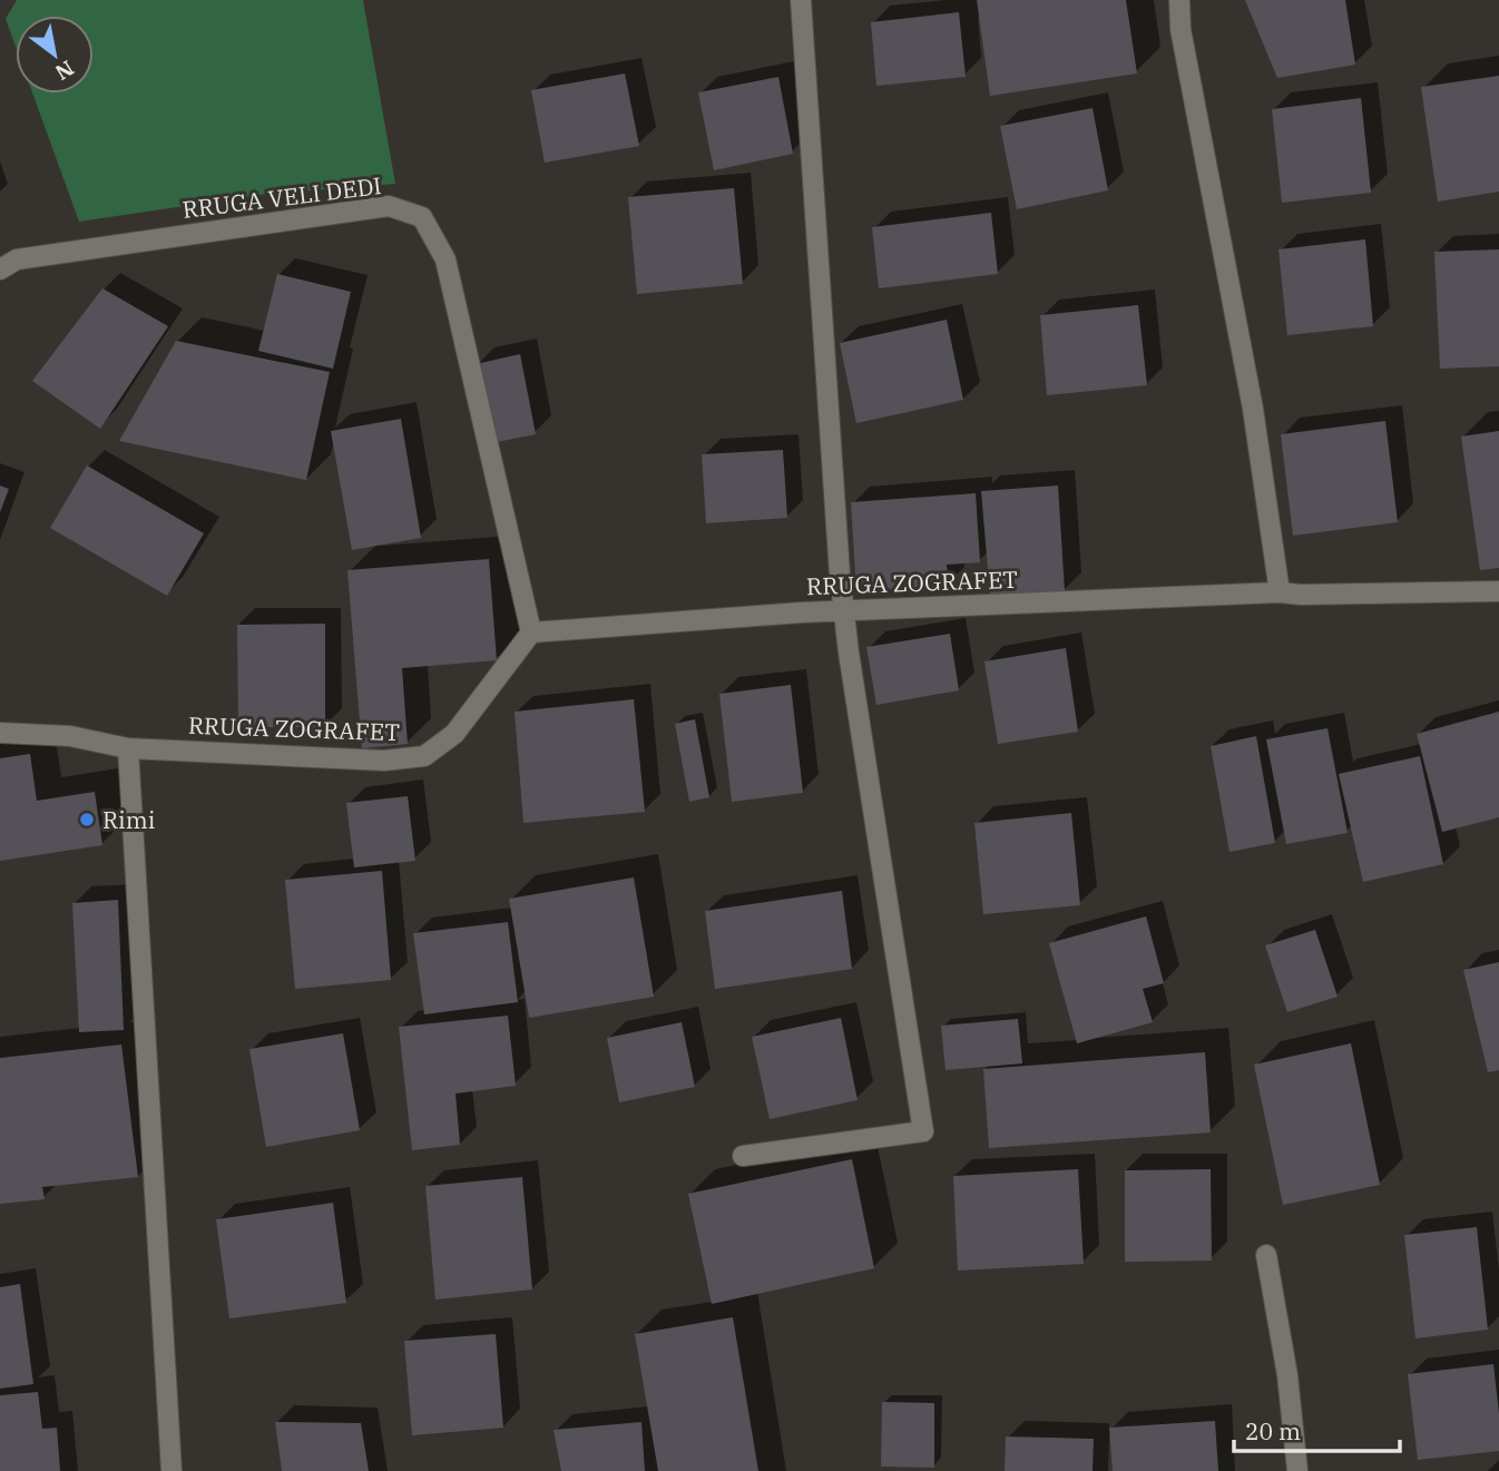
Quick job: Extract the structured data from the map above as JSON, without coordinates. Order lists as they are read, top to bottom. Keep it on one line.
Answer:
{"streets":{"street":["RRUGA VELI DEDI","RRUGA ZOGRAFET"]},"crossings":[["RRUGA VELI DEDI","RRUGA ZOGRAFET"]],"places":["Rimi"],"scale_bar":"20 m","north":"bottom right"}
